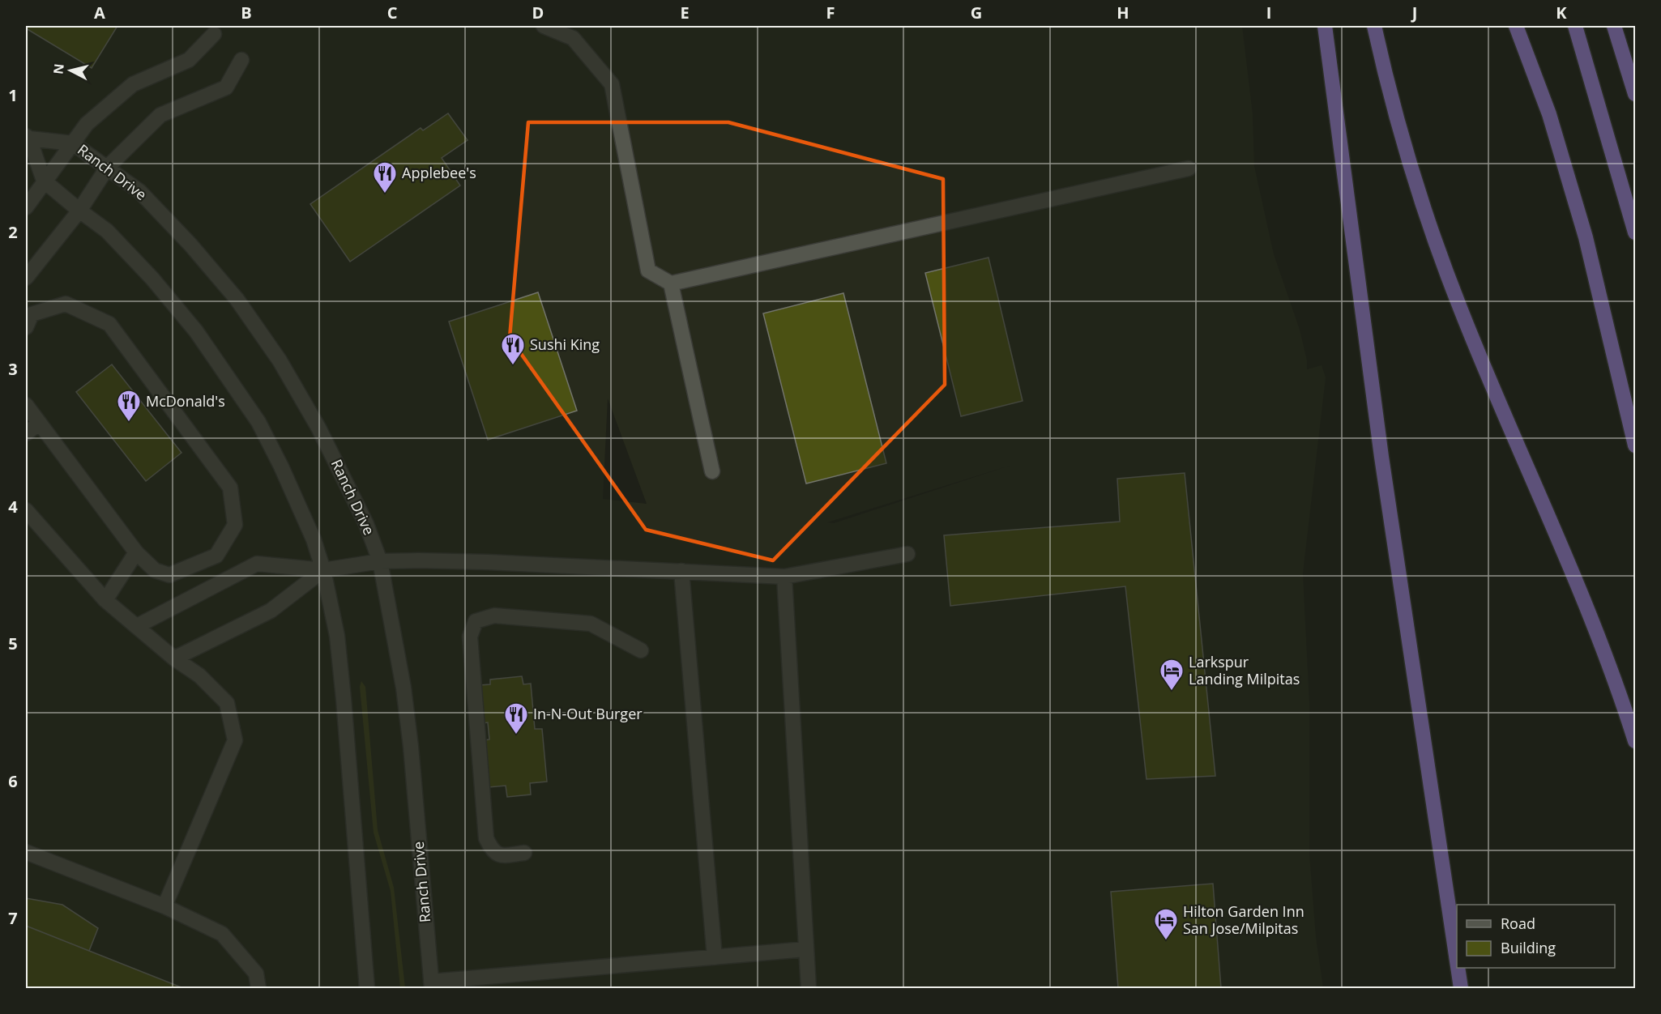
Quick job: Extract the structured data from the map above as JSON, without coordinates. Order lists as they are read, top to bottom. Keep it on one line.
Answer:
{"streets":{"street":["Ranch Drive"]},"places":{"restaurant":["Applebee's","Sushi King","McDonald's","In-N-Out Burger"],"hotel":["Larkspur Landing Milpitas","Hilton Garden Inn San Jose/Milpitas"]},"legend":["Road","Building"],"north":"left","grid":{"columns":["A","B","C","D","E","F","G","H","I","J","K"],"rows":["1","2","3","4","5","6","7"]}}
